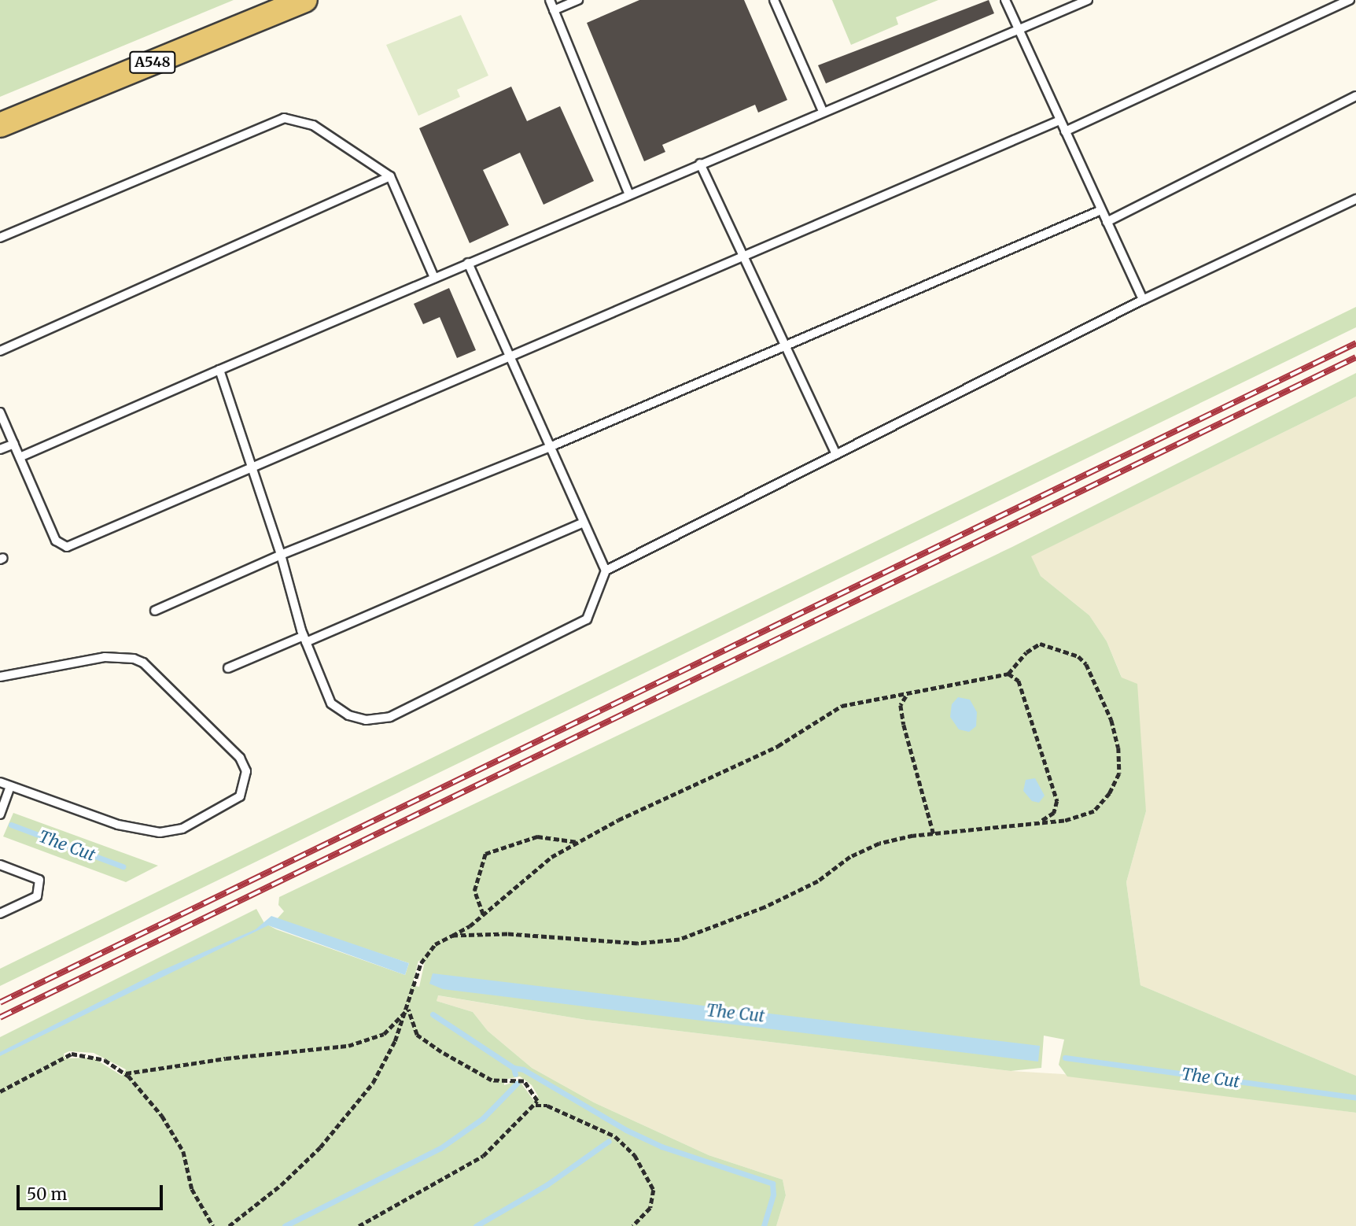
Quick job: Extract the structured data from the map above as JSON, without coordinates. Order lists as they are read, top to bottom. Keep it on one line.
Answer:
{"streets":{"main road":["A548"]},"water":["The Cut"],"scale_bar":"50 m"}
